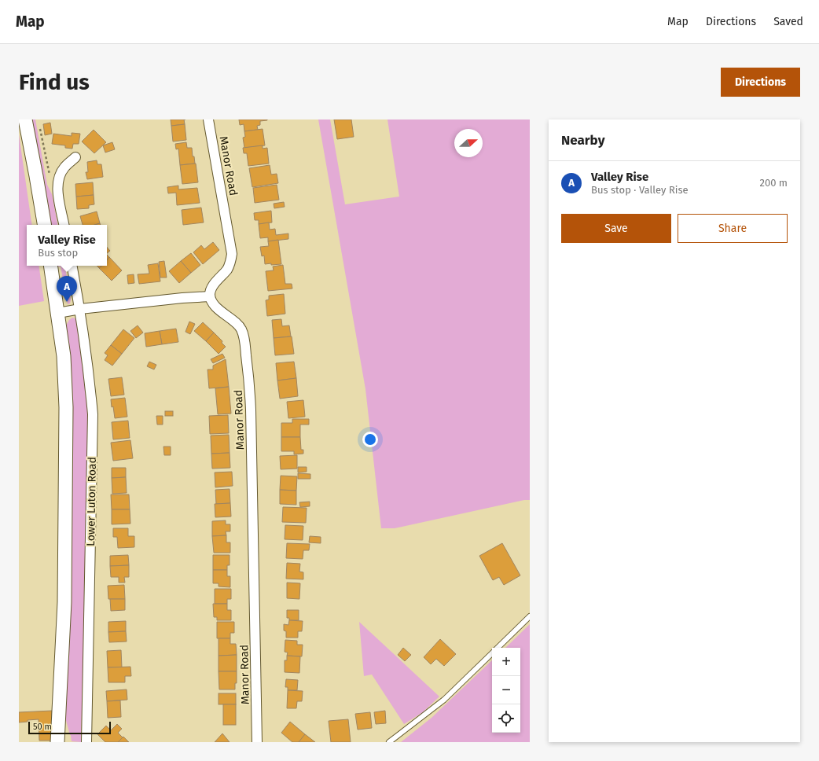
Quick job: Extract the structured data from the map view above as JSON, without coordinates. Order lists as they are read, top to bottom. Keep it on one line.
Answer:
{"streets":{"street":["Manor Road","Lower Luton Road"]},"scale_bar":"50 m","north":"right","page":{"header":"Map","nav":["Map","Directions","Saved"],"buttons":["Directions",["Save","Share"]],"title":"Find us","heading":"Nearby","list":[{"mark":"A","name":"Valley Rise","note":"Bus stop · Valley Rise","value":"200 m"}],"popup":["Valley Rise","Bus stop"],"pins":"A","map_buttons":["+","−"],"scale":"50 m"}}
